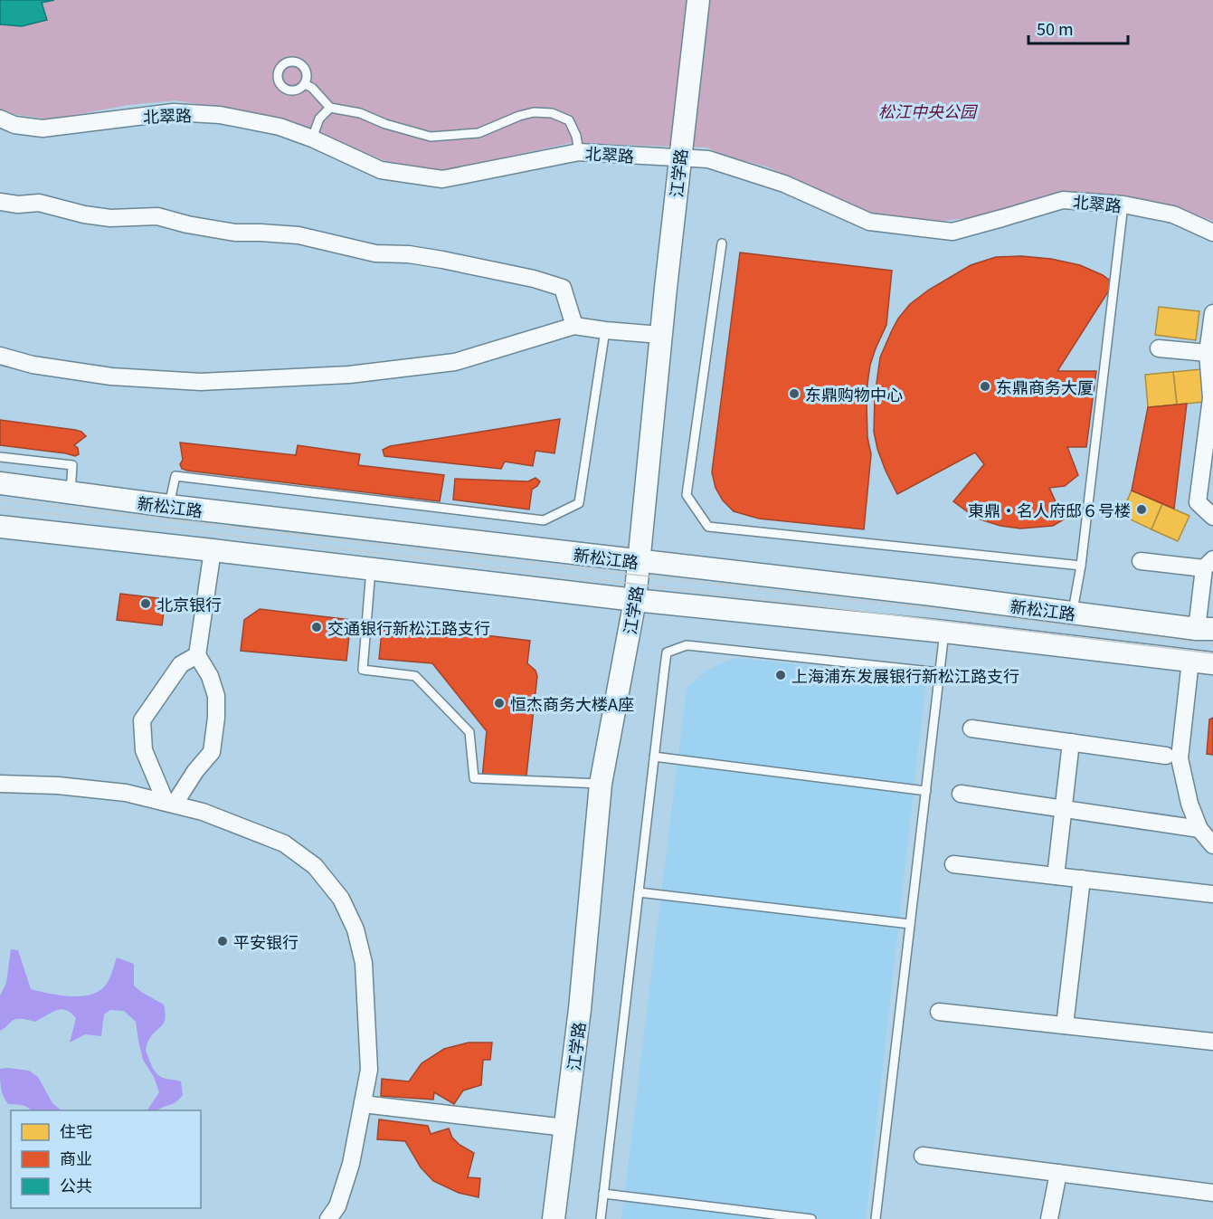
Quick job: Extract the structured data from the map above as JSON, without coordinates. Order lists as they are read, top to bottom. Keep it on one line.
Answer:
{"streets":{"main road":["江学路","新松江路"],"street":["北翠路"]},"crossings":[["北翠路","江学路"],["江学路","新松江路"]],"parks":["松江中央公园"],"places":["东鼎商务大厦","东鼎购物中心","東鼎·名人府邸６号楼","北京银行","交通银行新松江路支行","上海浦东发展银行新松江路支行","恒杰商务大楼A座","平安银行"],"legend":["住宅","商业","公共"],"scale_bar":"50 m"}
